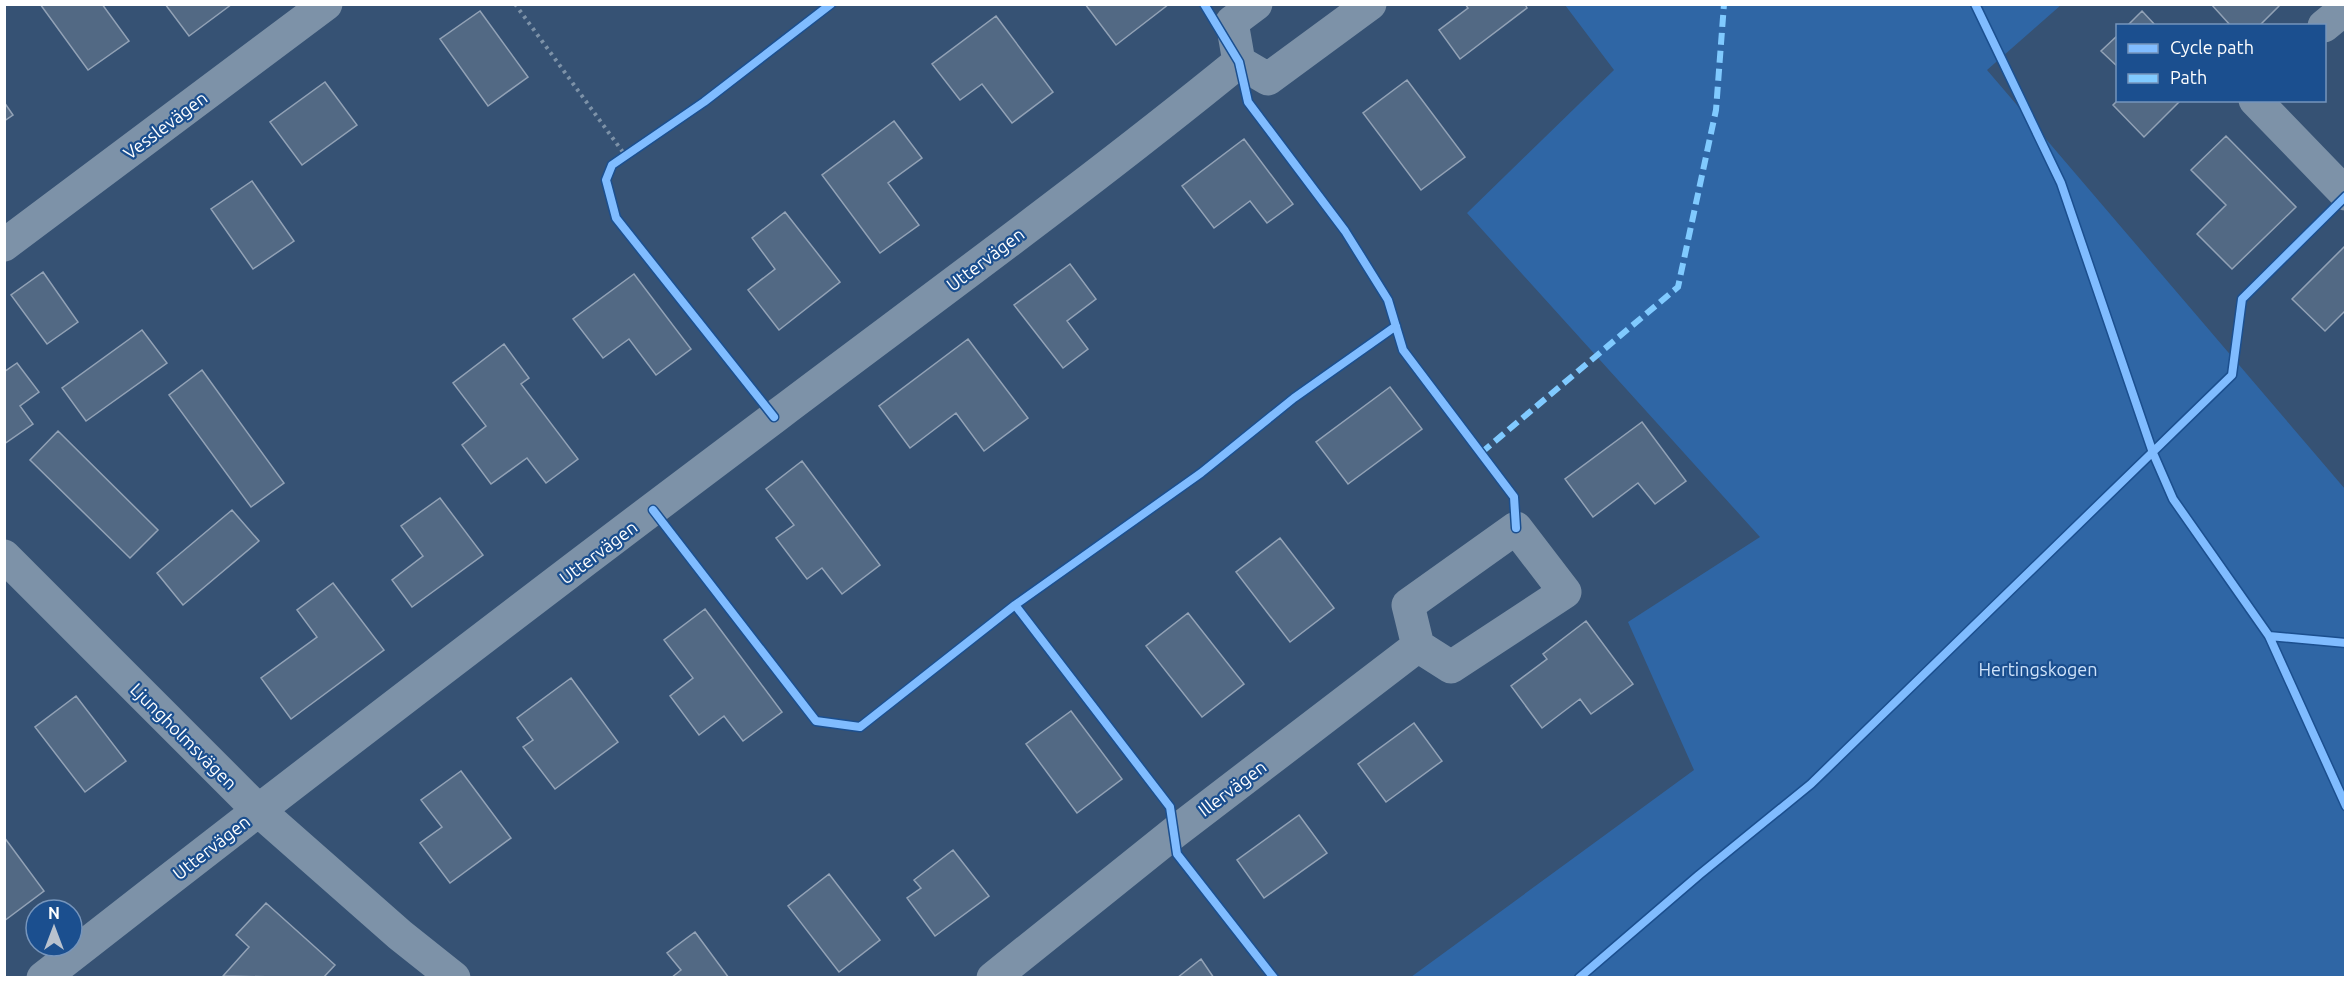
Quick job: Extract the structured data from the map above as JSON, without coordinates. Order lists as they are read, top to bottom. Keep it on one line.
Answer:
{"streets":{"street":["Vesslevägen","Uttervägen","Ljungholmsvägen","Illervägen"]},"crossings":[["Uttervägen","Ljungholmsvägen"]],"parks":["Hertingskogen"],"legend":["Cycle path","Path"],"north":"top"}
